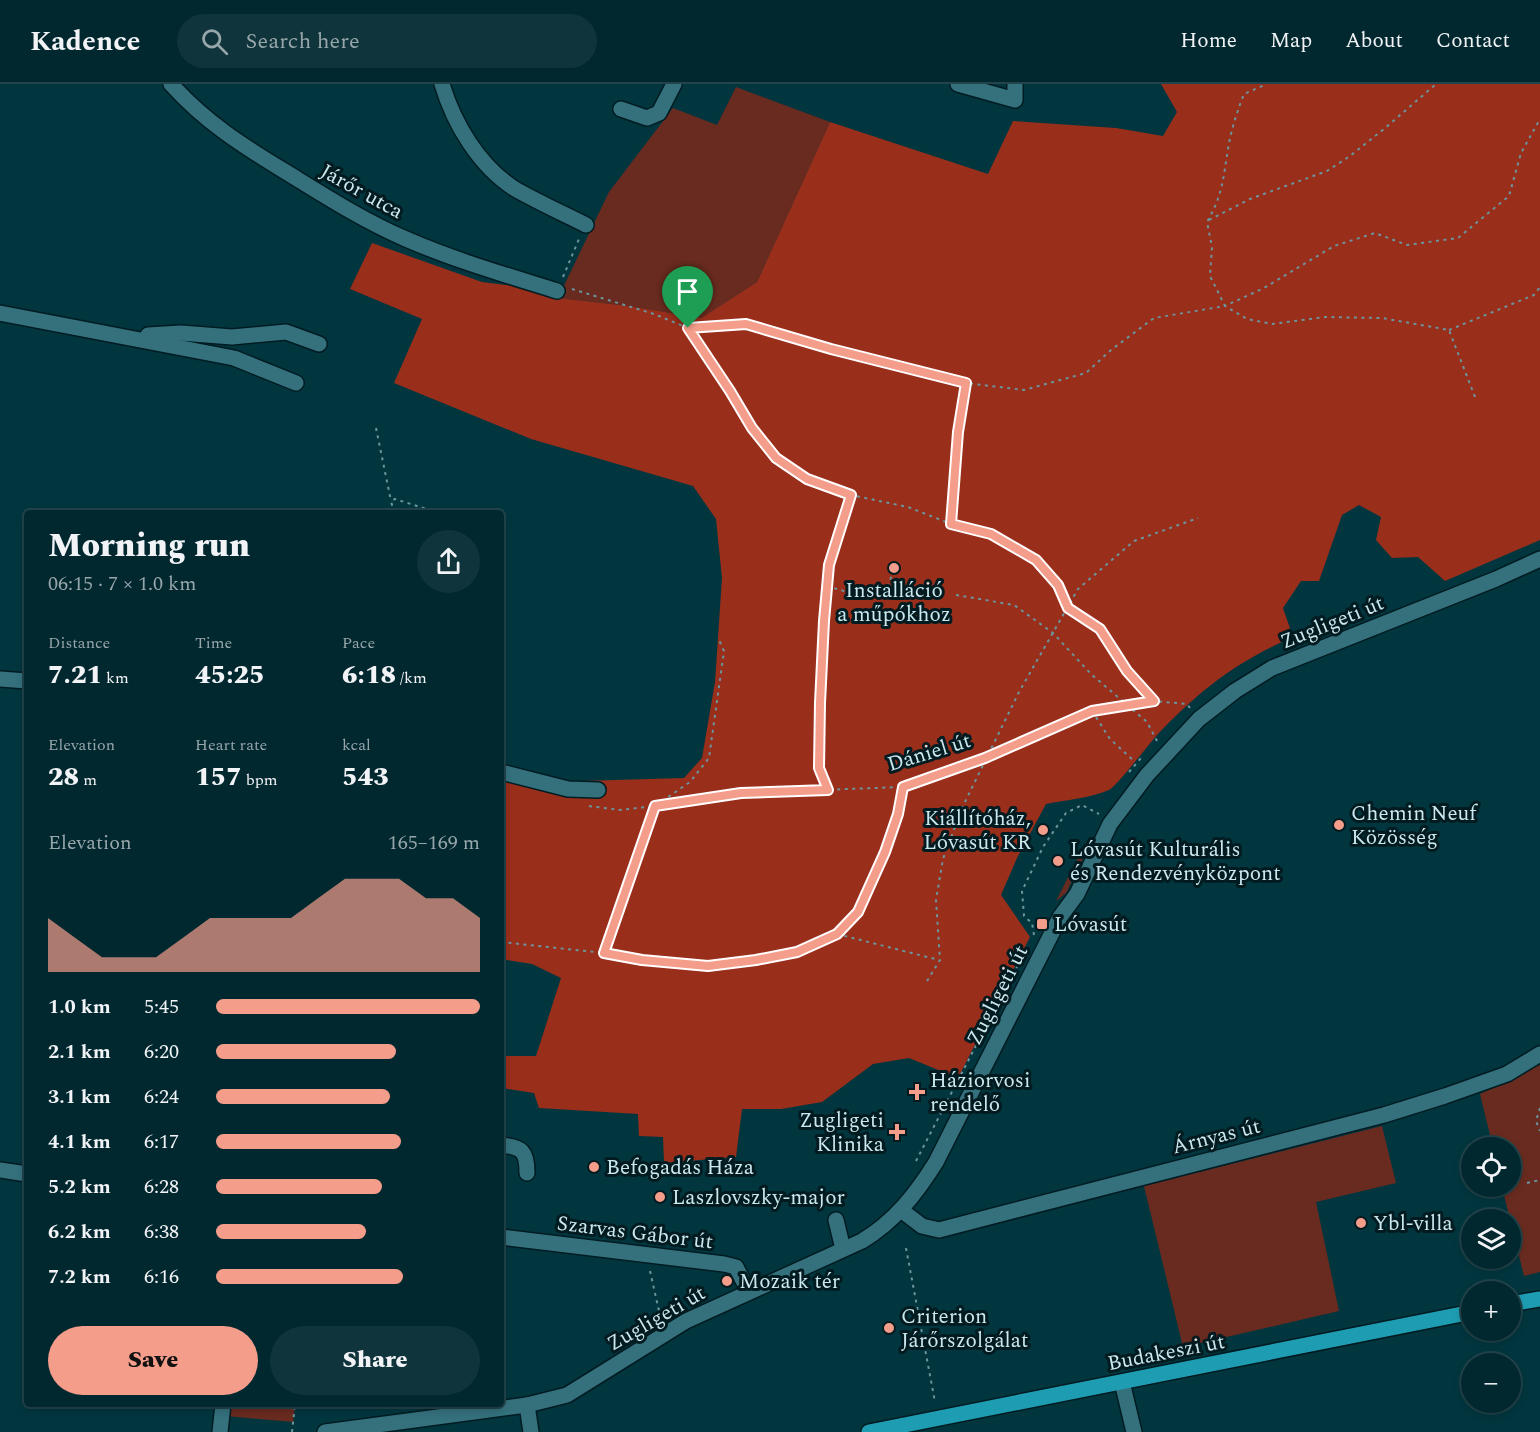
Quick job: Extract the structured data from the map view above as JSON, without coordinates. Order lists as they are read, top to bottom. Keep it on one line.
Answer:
{"streets":{"main road":["Budakeszi út"],"street":["Járőr utca","Zugligeti út","Árnyas út","Szarvas Gábor út"],"path":["Dániel út"]},"crossings":[["Zugligeti út","Dániel út"],["Zugligeti út","Árnyas út"],["Zugligeti út","Szarvas Gábor út"]],"places":{"other":["Installáció a műpókhoz","Chemin Neuf Közösség","Kiállítóház, Lóvasút KR","Lóvasút Kulturális és Rendezvényközpont","Befogadás Háza","Laszlovszky-major","Ybl-villa","Mozaik tér","Criterion Járőrszolgálat"],"transit":["Lóvasút"],"health":["Háziorvosi rendelő","Zugligeti Klinika"]},"page":{"header":"Kadence","search":"Search here","nav":["Home","Map","About","Contact"],"heading":["Morning run","06:15 · 7 × 1.0 km"],"stats":[["Distance","7.21 km"],["Time","45:25"],["Pace","6:18 /km"],["Elevation","28 m"],["Heart rate","157 bpm"],["kcal","543"]],"chart":["Elevation","165–169 m"],"list":[{"name":"1.0 km","note":"5:45"},{"name":"2.1 km","note":"6:20"},{"name":"3.1 km","note":"6:24"},{"name":"4.1 km","note":"6:17"},{"name":"5.2 km","note":"6:28"},{"name":"6.2 km","note":"6:38"},{"name":"7.2 km","note":"6:16"}],"map_buttons":["+","−"],"buttons":["Save","Share"]}}
